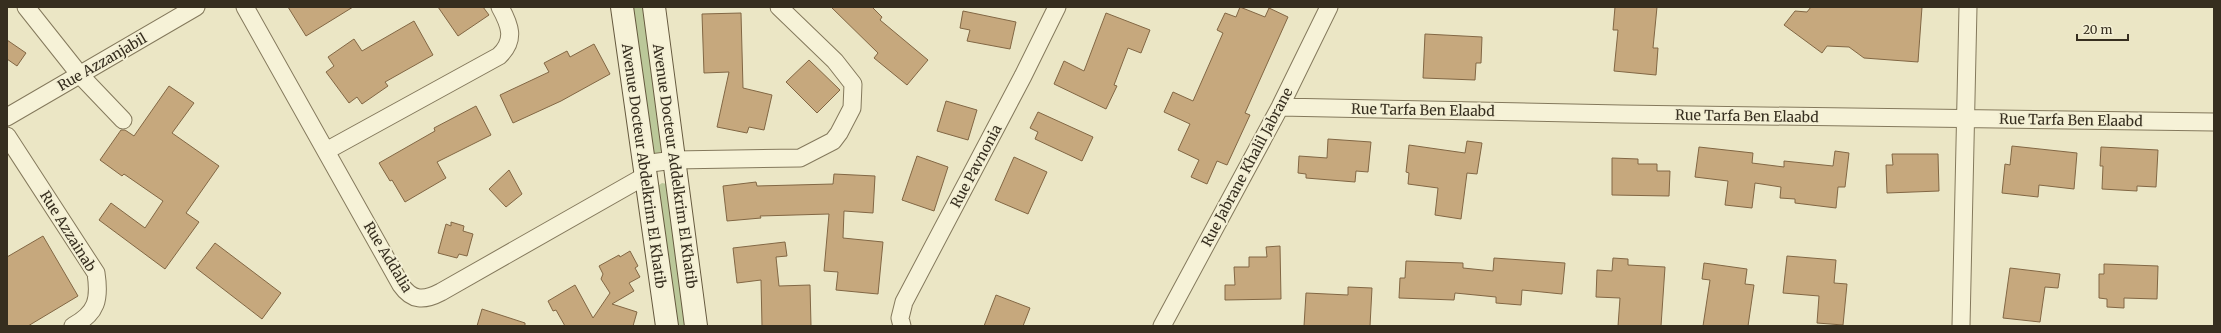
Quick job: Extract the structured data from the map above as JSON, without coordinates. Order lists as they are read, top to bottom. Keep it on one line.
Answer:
{"streets":{"main road":["Avenue Docteur Abdelkrim El Khatib","Avenue Docteur Addelkrim El Khatib"],"street":["Rue Azzanjabil","Rue Tarfa Ben Elaabd","Rue Pavnonia","Rue Jabrane Khalil Jabrane","Rue Azzainab","Rue Addalia"]},"crossings":[["Rue Tarfa Ben Elaabd","Rue Jabrane Khalil Jabrane"],["Avenue Docteur Abdelkrim El Khatib","Rue Addalia"]],"scale_bar":"20 m"}
